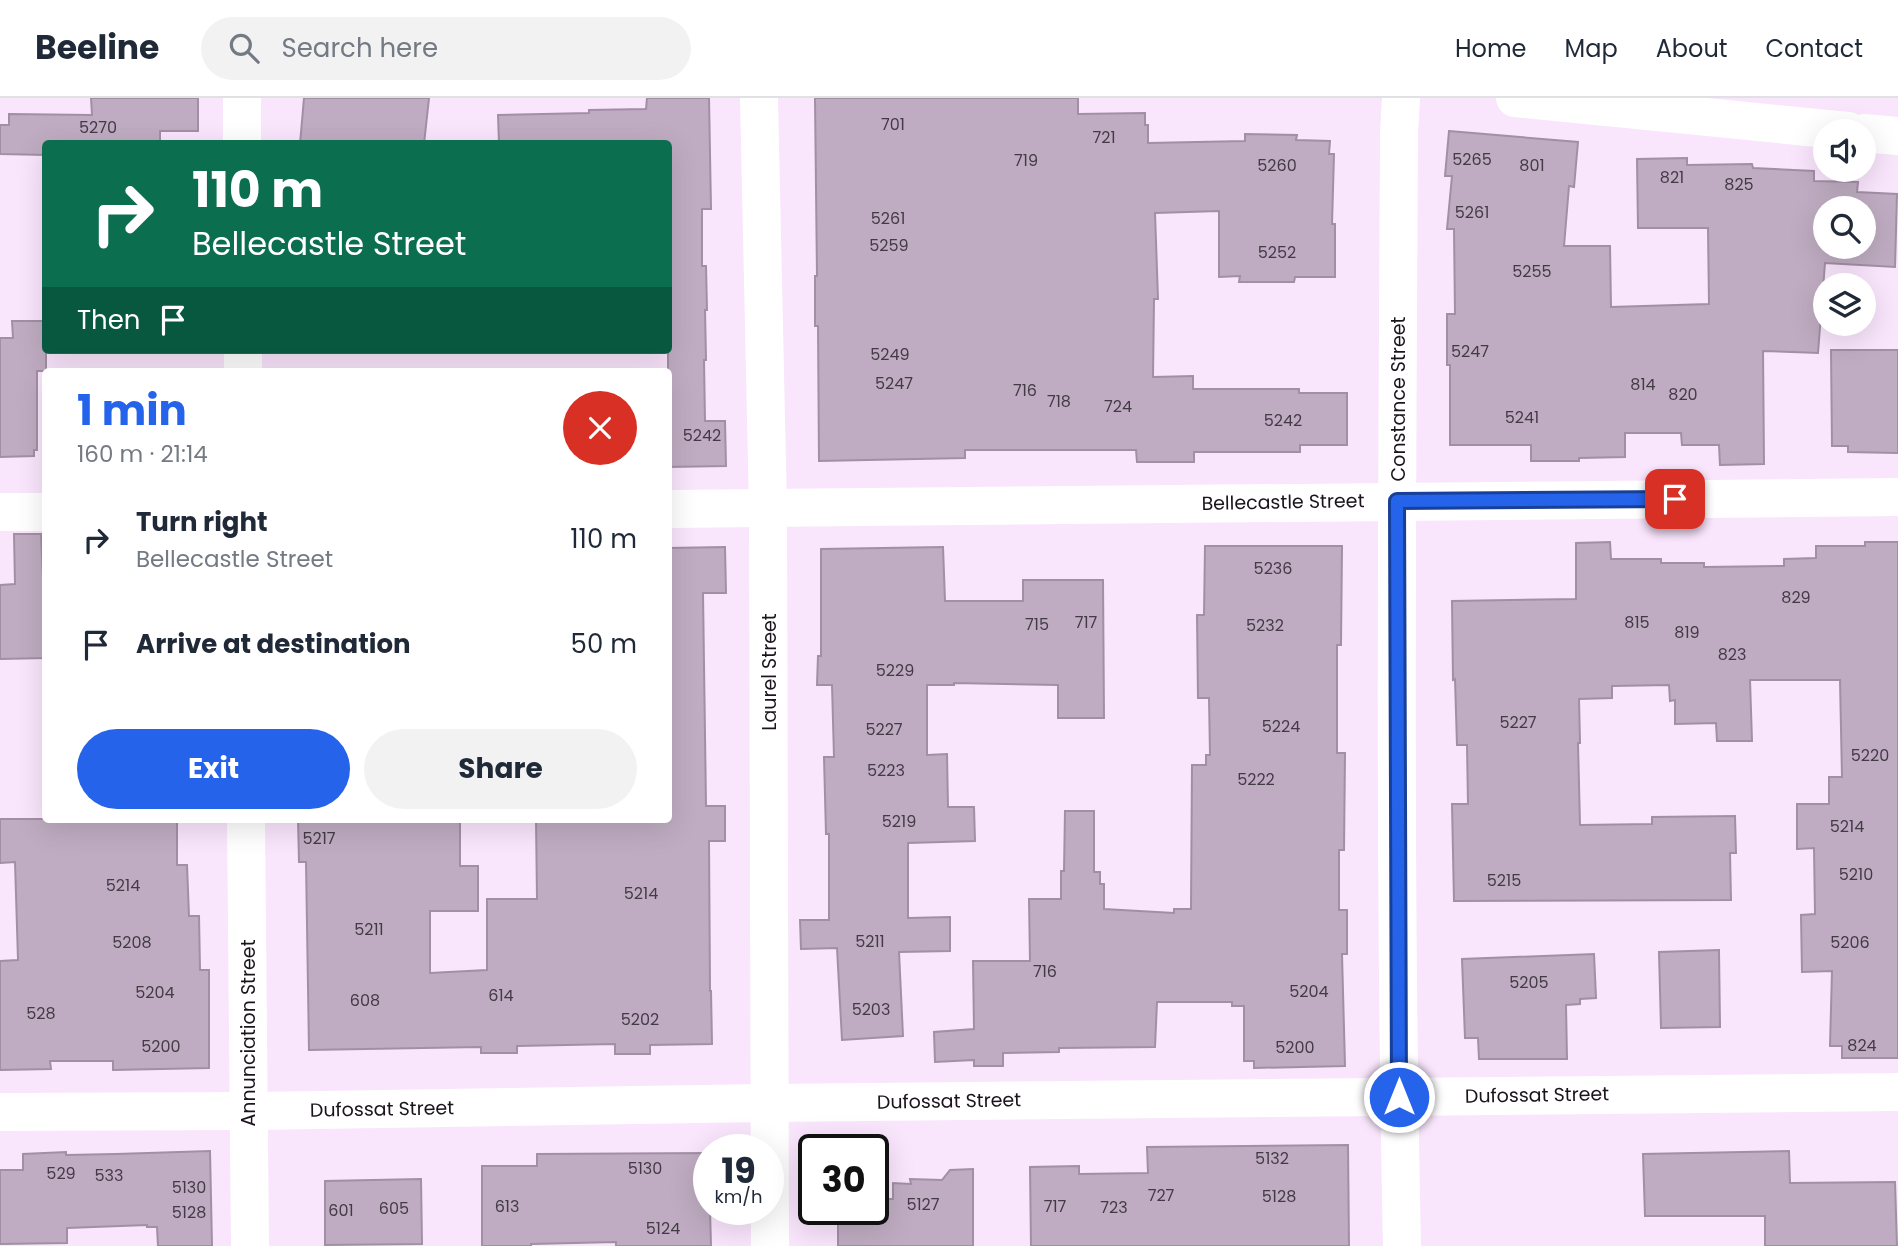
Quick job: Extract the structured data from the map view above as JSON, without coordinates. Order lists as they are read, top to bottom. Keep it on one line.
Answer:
{"streets":{"street":["Constance Street","Bellecastle Street","Laurel Street","Annunciation Street","Dufossat Street"]},"crossings":[["Constance Street","Bellecastle Street"],["Constance Street","Dufossat Street"],["Bellecastle Street","Laurel Street"],["Laurel Street","Dufossat Street"],["Annunciation Street","Dufossat Street"]],"house_numbers":["701","5270","721","5265","719","5260","801","821","825","5261","5261","5259","5252","5255","5247","5249","5247","814","716","820","718","724","5241","5242","5242","5236","829","717","815","715","5232","819","823","5229","5227","5224","5227","5220","5223","5222","5219","5214","5217","5210","5215","5214","5214","5211","5211","5208","5206","716","5205","5204","5204","614","608","5203","528","5202","824","5200","5200","5132","5130","529","533","5130","727","5128","5127","613","717","723","605","601","5128","5124"],"page":{"header":"Beeline","search":"Search here","nav":["Home","Map","About","Contact"],"turn":["110 m","Bellecastle Street"],"then":"Then","heading":["1 min","160 m · 21:14"],"list":[{"name":"Turn right","note":"Bellecastle Street","value":"110 m"},{"name":"Arrive at destination","value":"50 m"}],"buttons":["Exit","Share"],"speed":"19 km/h","limit":"30"}}
